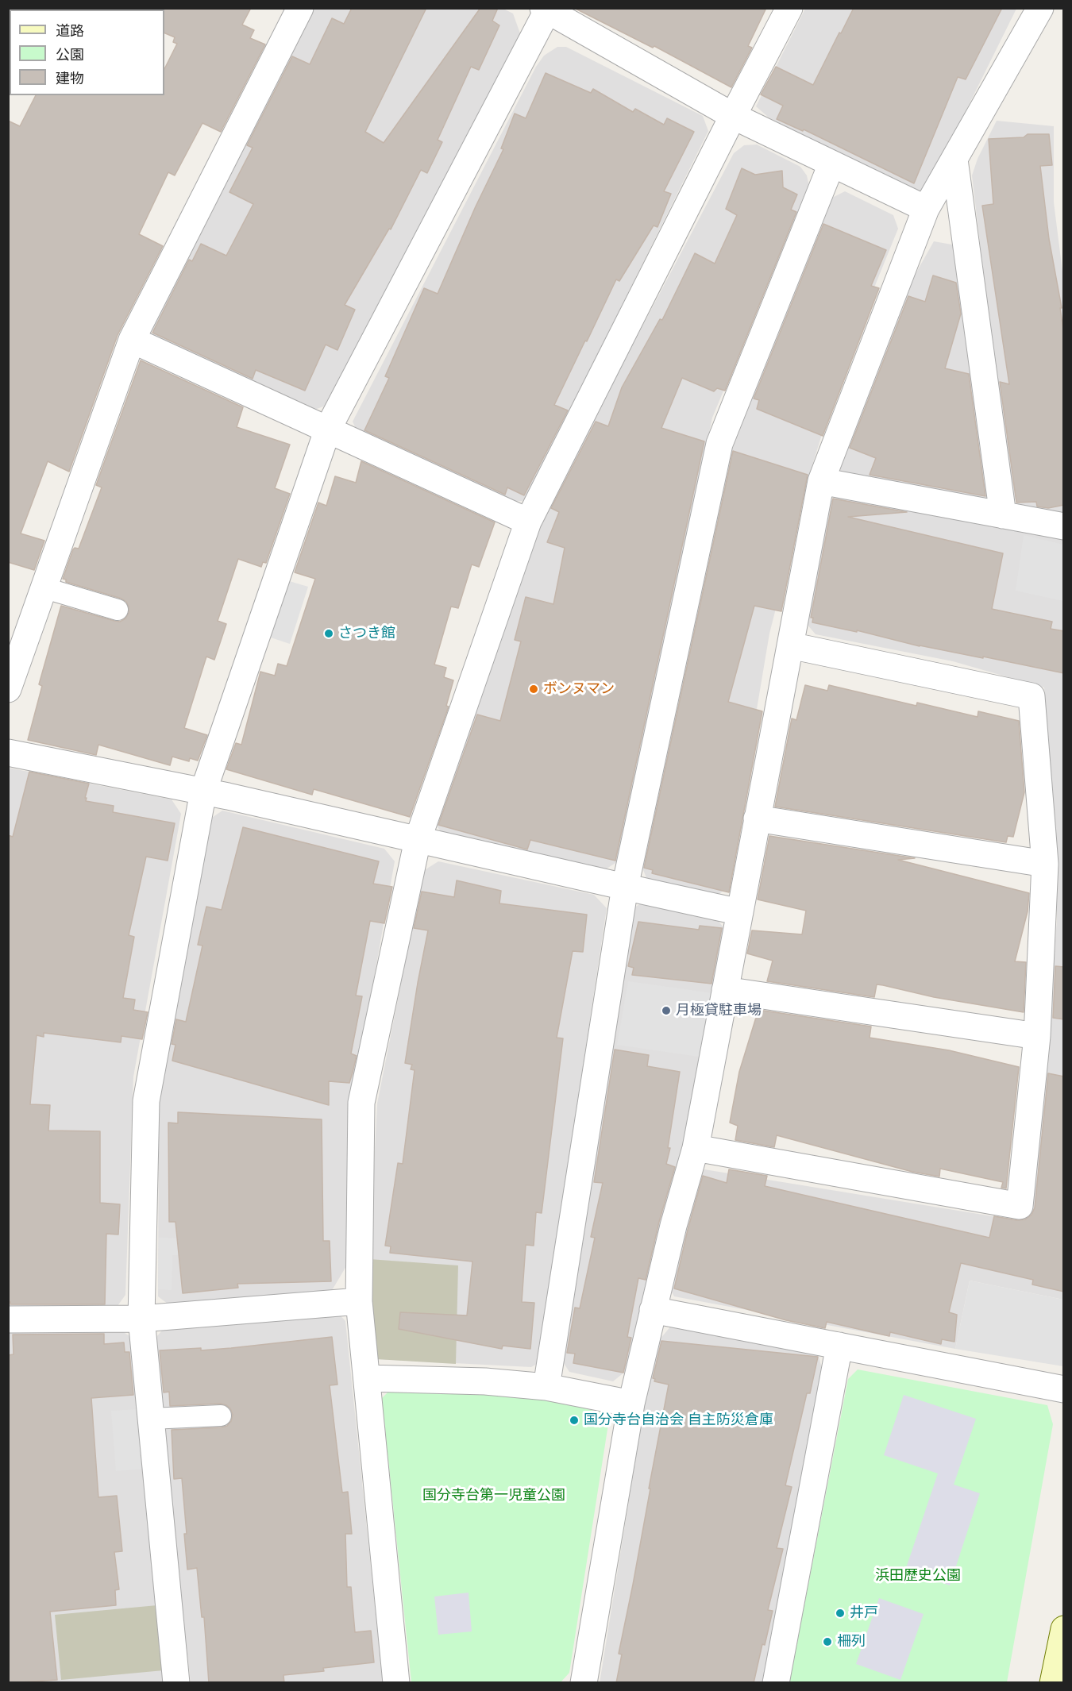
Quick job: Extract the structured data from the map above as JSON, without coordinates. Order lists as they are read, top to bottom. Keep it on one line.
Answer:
{"parks":["国分寺台第一児童公園","浜田歴史公園"],"places":["さつき館","ボンヌマン","月極貸駐車場","国分寺台自治会 自主防災倉庫","井戸","柵列"],"legend":["道路","公園","建物"]}
